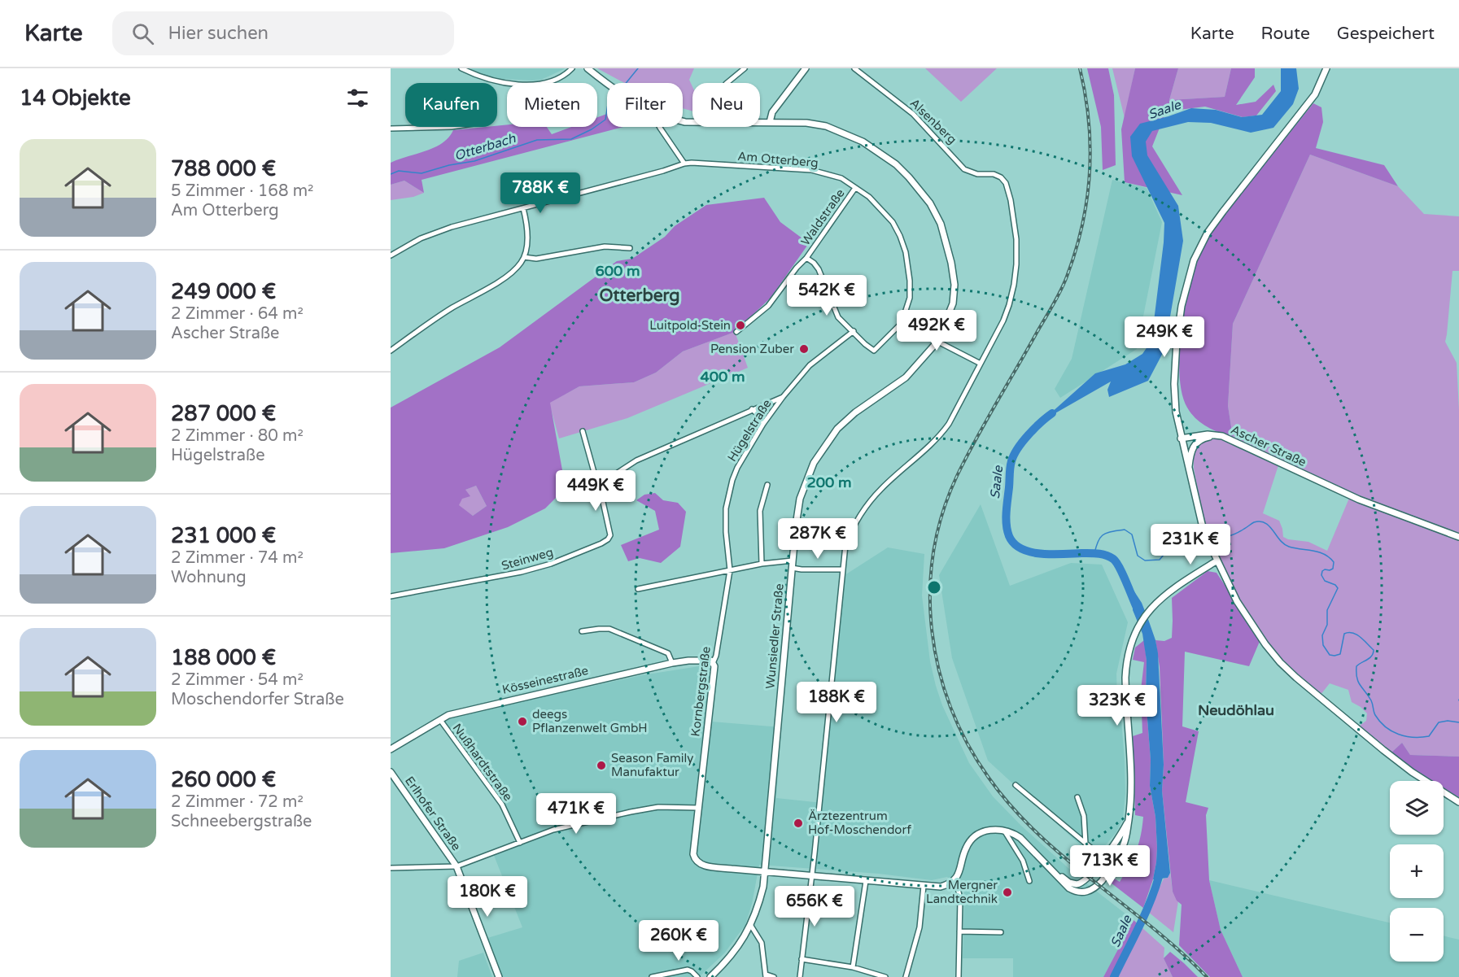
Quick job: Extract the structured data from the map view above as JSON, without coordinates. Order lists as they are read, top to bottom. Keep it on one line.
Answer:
{"streets":{"street":["Alsenberg","Am Otterberg","Waldstraße","Hügelstraße","Ascher Straße","Steinweg","Wunsiedler Straße","Kösseinestraße","Kornbergstraße","Nußhardtstraße","Erlhofer Straße"]},"crossings":[["Am Otterberg","Waldstraße"],["Waldstraße","Hügelstraße"],["Hügelstraße","Kornbergstraße"],["Wunsiedler Straße","Kornbergstraße"],["Kösseinestraße","Kornbergstraße"],["Kösseinestraße","Nußhardtstraße"]],"districts":["Otterberg","Neudöhlau"],"water":["Saale","Otterbach"],"places":["Luitpold-Stein","Pension Zuber","deegs Pflanzenwelt GmbH","Season Family Manufaktur","Ärztezentrum Hof-Moschendorf","Mergner Landtechnik"],"page":{"header":"Karte","search":"Hier suchen","nav":["Karte","Route","Gespeichert"],"heading":"14 Objekte","chip":["Kaufen","Mieten","Filter","Neu"],"list":[{"name":"788 000 €","note":"5 Zimmer · 168 m² · Am Otterberg"},{"name":"249 000 €","note":"2 Zimmer · 64 m² · Ascher Straße"},{"name":"287 000 €","note":"2 Zimmer · 80 m² · Hügelstraße"},{"name":"231 000 €","note":"2 Zimmer · 74 m² · Wohnung"},{"name":"188 000 €","note":"2 Zimmer · 54 m² · Moschendorfer Straße"},{"name":"260 000 €","note":"2 Zimmer · 72 m² · Schneebergstraße"}],"price":["788K €","542K €","492K €","249K €","449K €","287K €","231K €","188K €","323K €","471K €","713K €","180K €","656K €","260K €"],"map_buttons":["+","−"]},"rings":["600 m","400 m","200 m"]}
